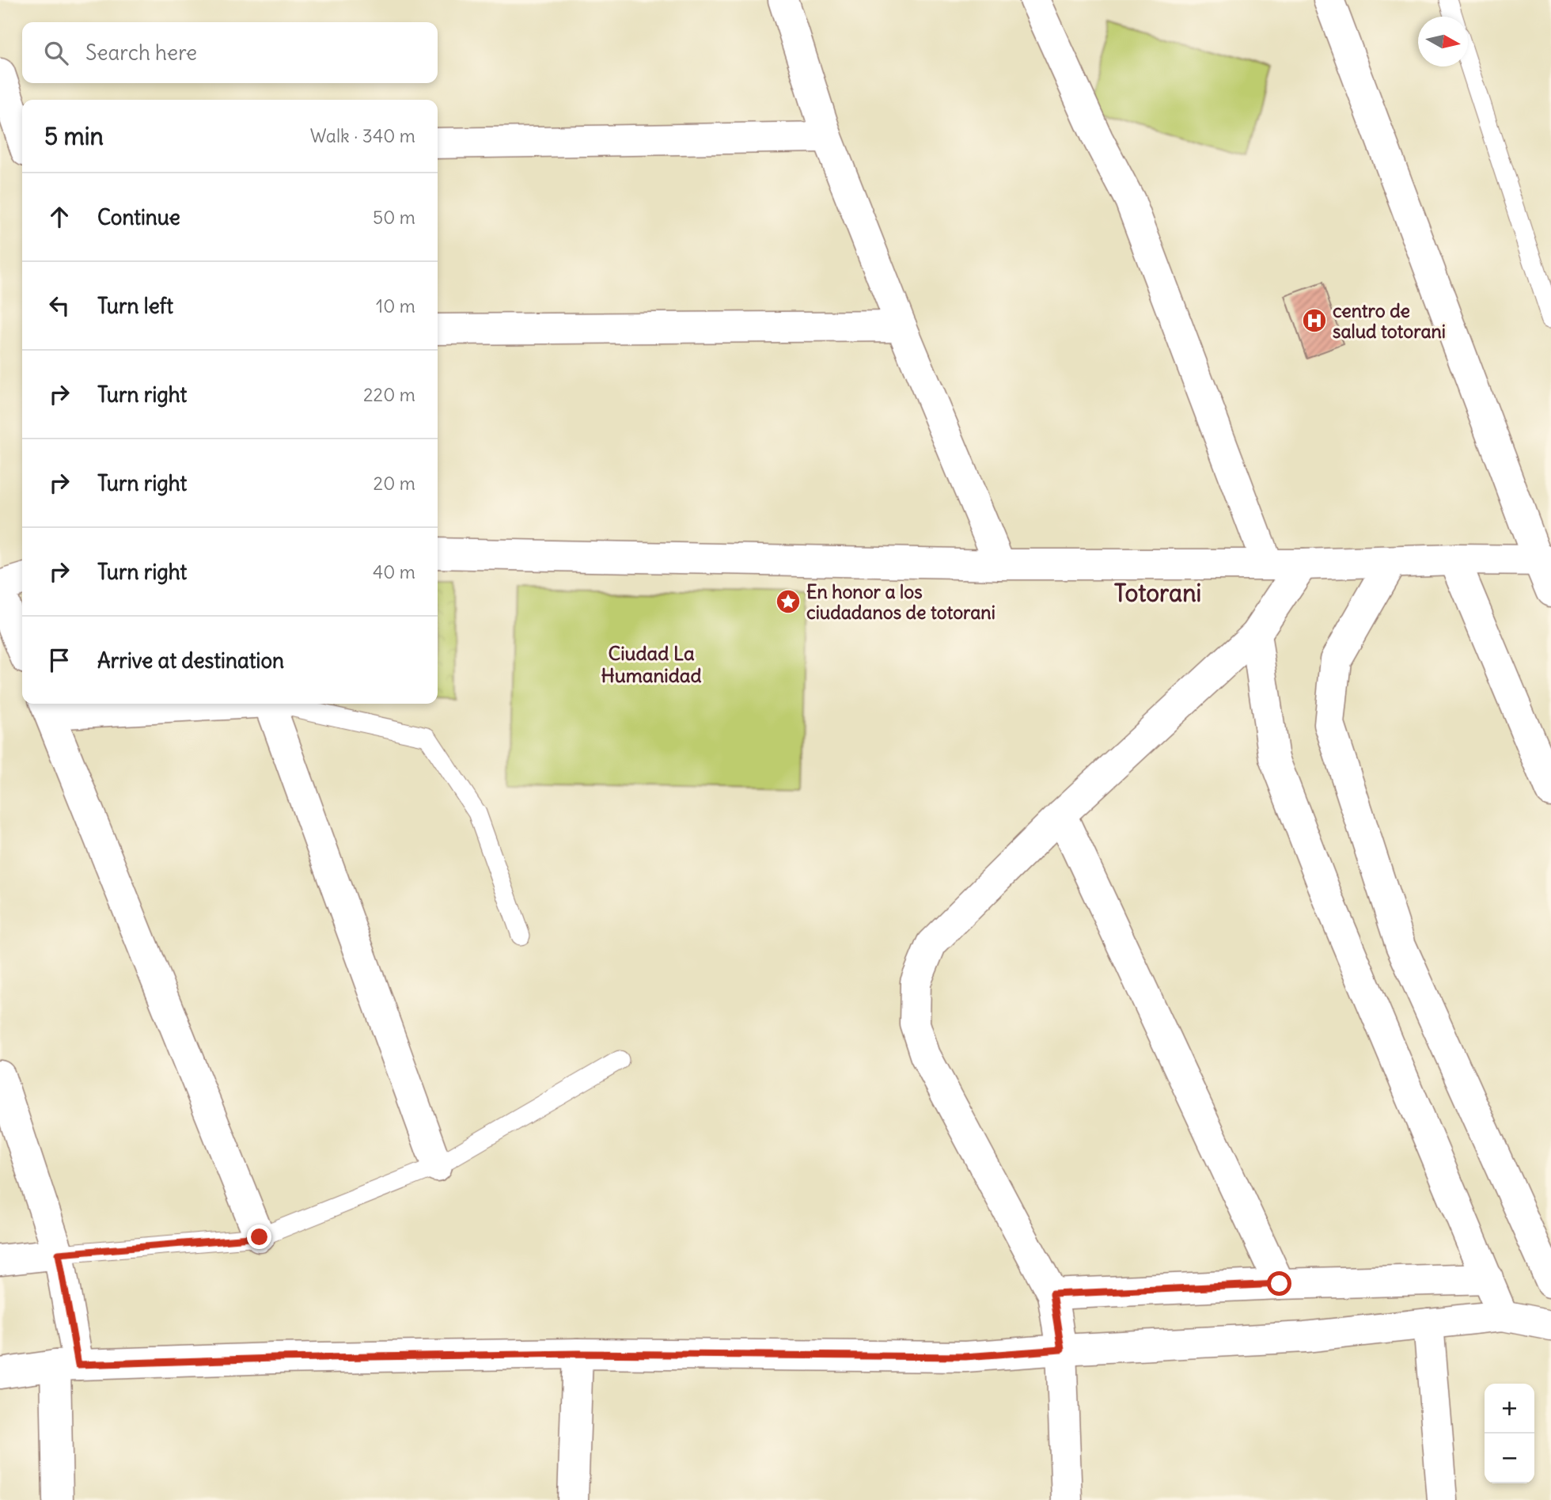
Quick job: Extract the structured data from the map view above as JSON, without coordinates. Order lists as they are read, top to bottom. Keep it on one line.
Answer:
{"districts":["Totorani","Ciudad La Humanidad"],"places":{"hospital":["centro de salud totorani"],"place":["En honor a los ciudadanos de totorani"]},"north":"right","page":{"search":"Search here","heading":["5 min","Walk · 340 m"],"list":[["Continue","50 m"],["Turn left","10 m"],["Turn right","220 m"],["Turn right","20 m"],["Turn right","40 m"],"Arrive at destination"],"map_buttons":["+","−"]}}
